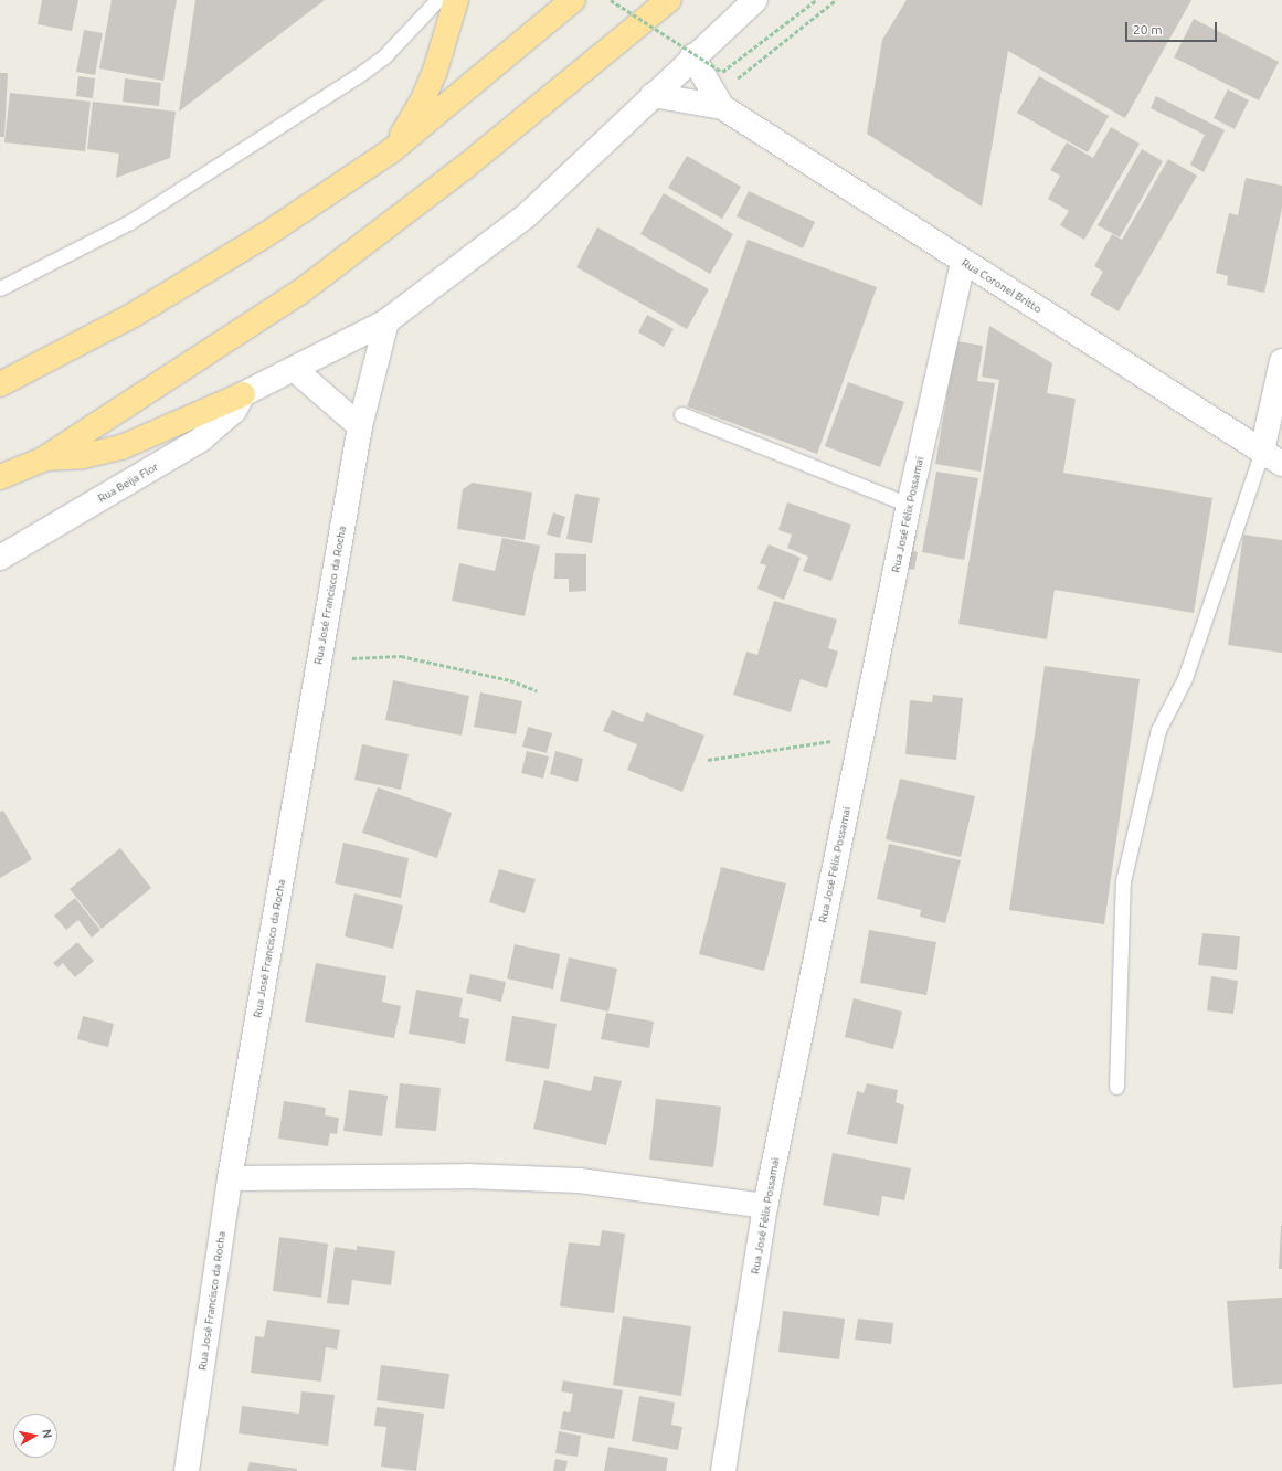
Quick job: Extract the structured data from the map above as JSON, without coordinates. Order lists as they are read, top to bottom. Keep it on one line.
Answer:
{"streets":{"street":["Rua Coronel Britto","Rua Beija Flor","Rua José Félix Possamai","Rua José Francisco da Rocha"]},"crossings":[["Rua Coronel Britto","Rua José Félix Possamai"]],"scale_bar":"20 m","north":"right"}
